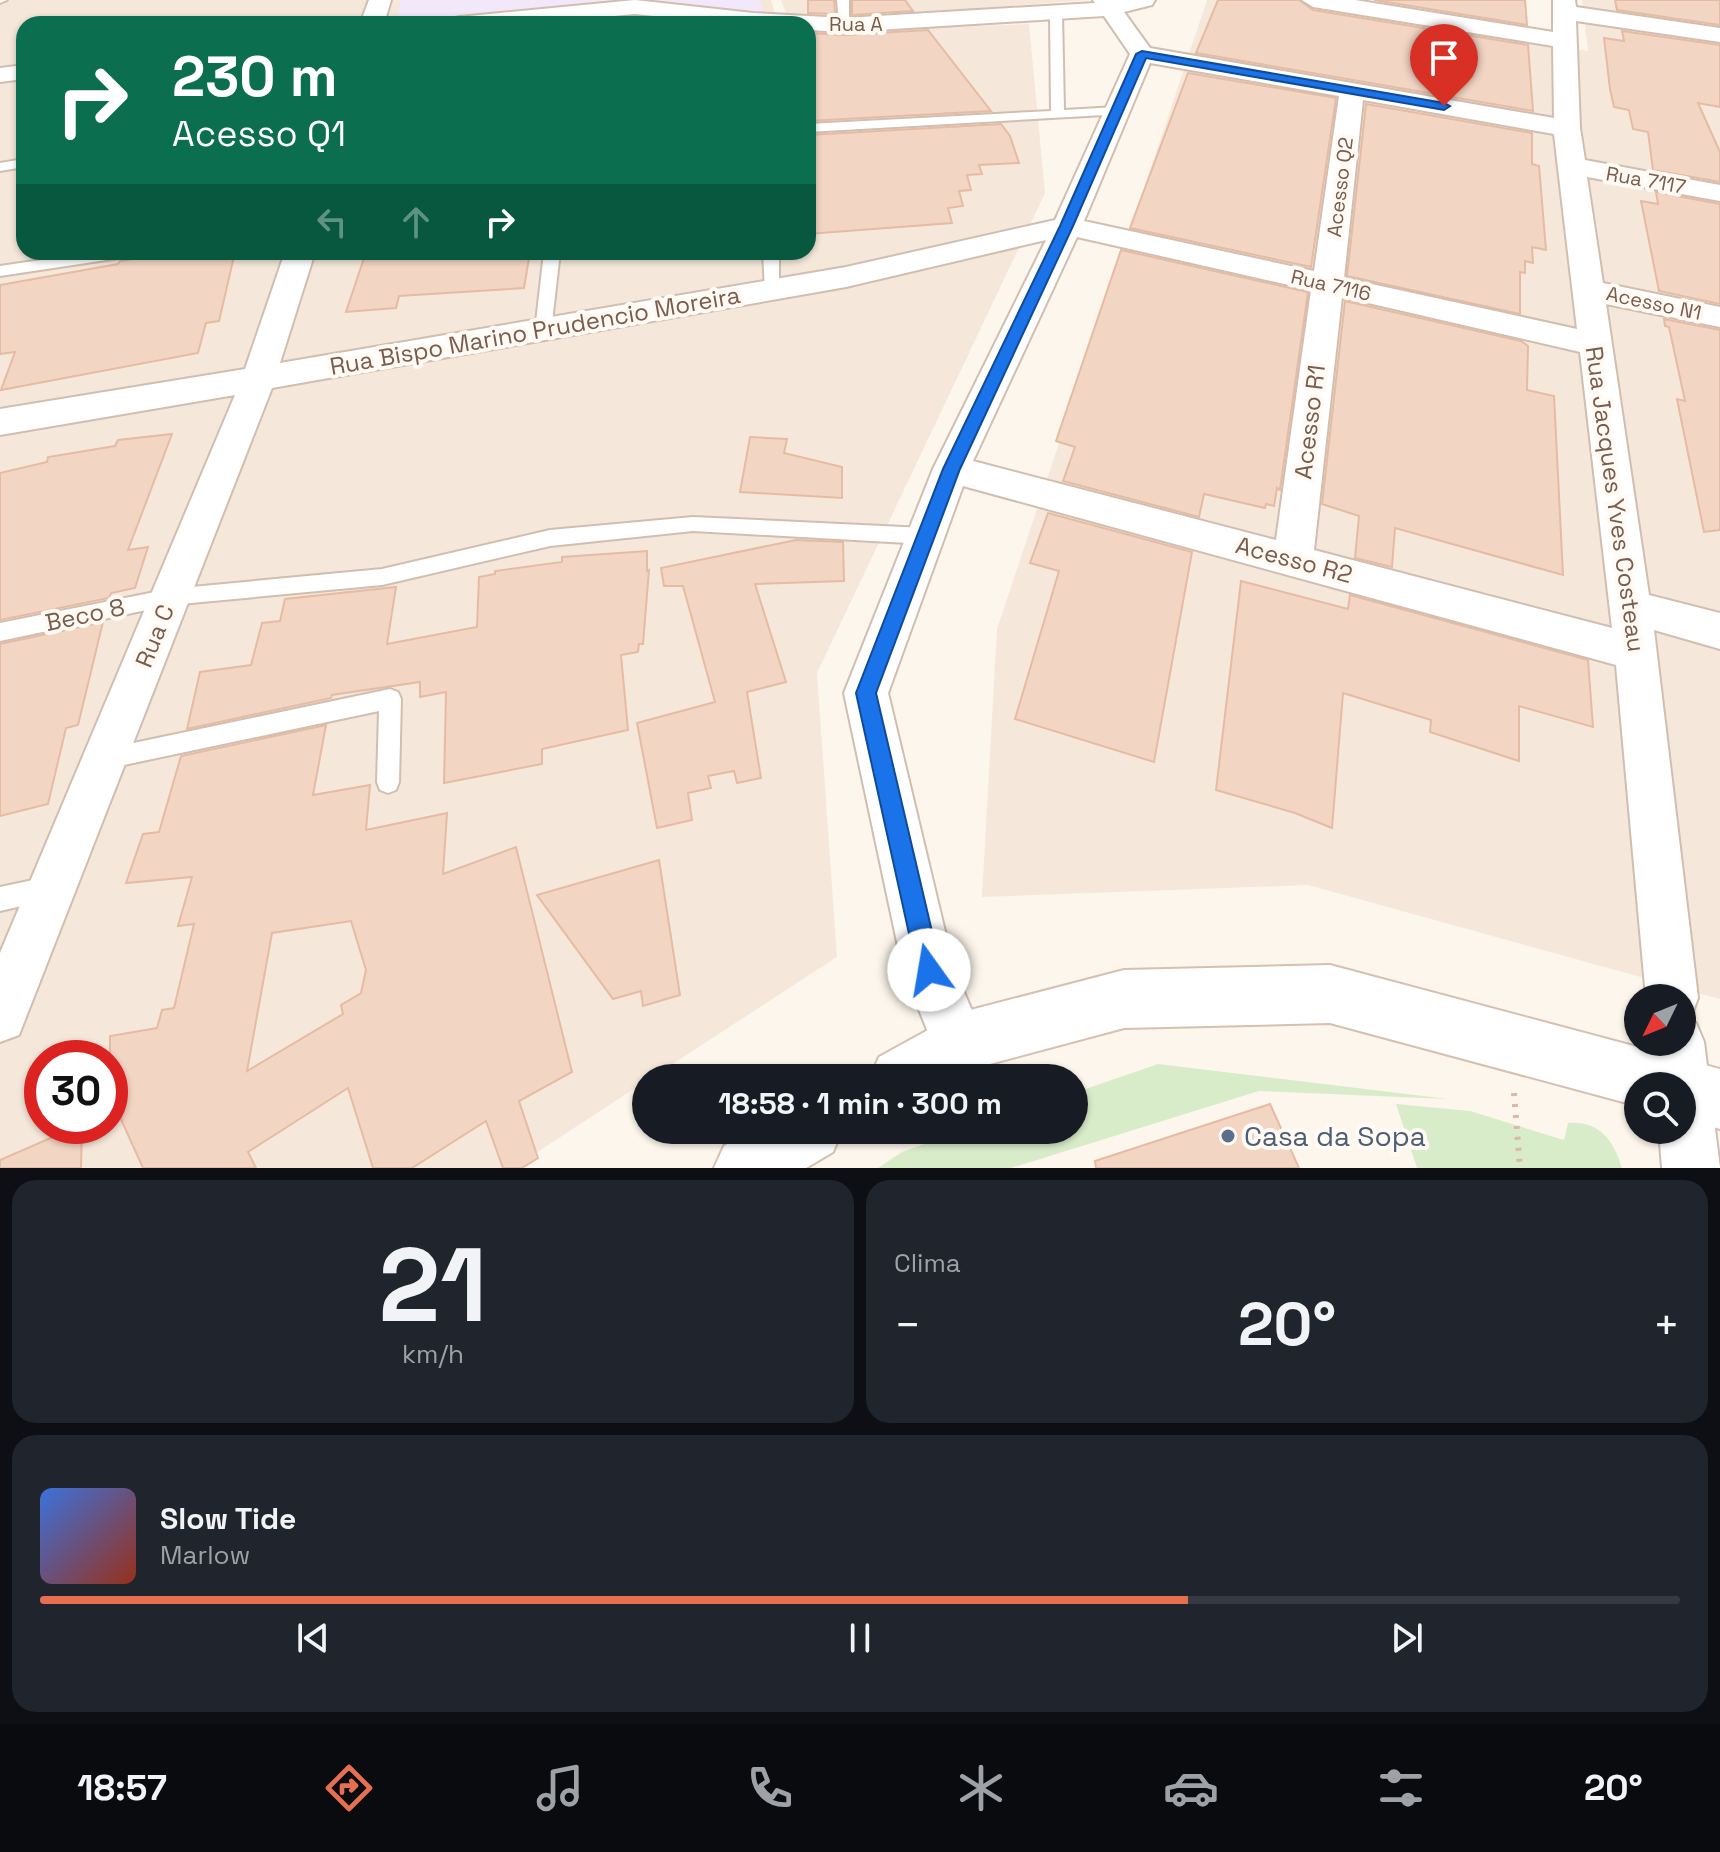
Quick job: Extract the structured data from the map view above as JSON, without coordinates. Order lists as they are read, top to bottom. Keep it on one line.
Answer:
{"streets":{"street":["Rua A","Rua 7117","Acesso Q2","Rua 7116","Acesso N1","Rua Bispo Marino Prudencio Moreira","Acesso R1","Rua Jacques Yves Costeau","Acesso R2","Rua C"],"lane":["Beco 8"]},"crossings":[["Rua 7117","Rua Jacques Yves Costeau"],["Acesso Q2","Rua 7116"],["Acesso Q2","Acesso R1"],["Rua 7116","Rua Bispo Marino Prudencio Moreira"],["Rua 7116","Acesso R1"],["Rua 7116","Rua Jacques Yves Costeau"],["Acesso N1","Rua Jacques Yves Costeau"],["Rua Bispo Marino Prudencio Moreira","Rua C"],["Acesso R1","Acesso R2"],["Rua Jacques Yves Costeau","Acesso R2"],["Beco 8","Rua C"]],"places":["Casa da Sopa"],"north":"bottom left","page":{"turn":["230 m","Acesso Q1"],"limit":"30","trip":"18:58 · 1 min · 300 m","tile":[["21","km/h"],"Clima"],"heat":["−","20°","+"],"song":["Slow Tide","Marlow"],"tabs":["18:57","20°"]}}
